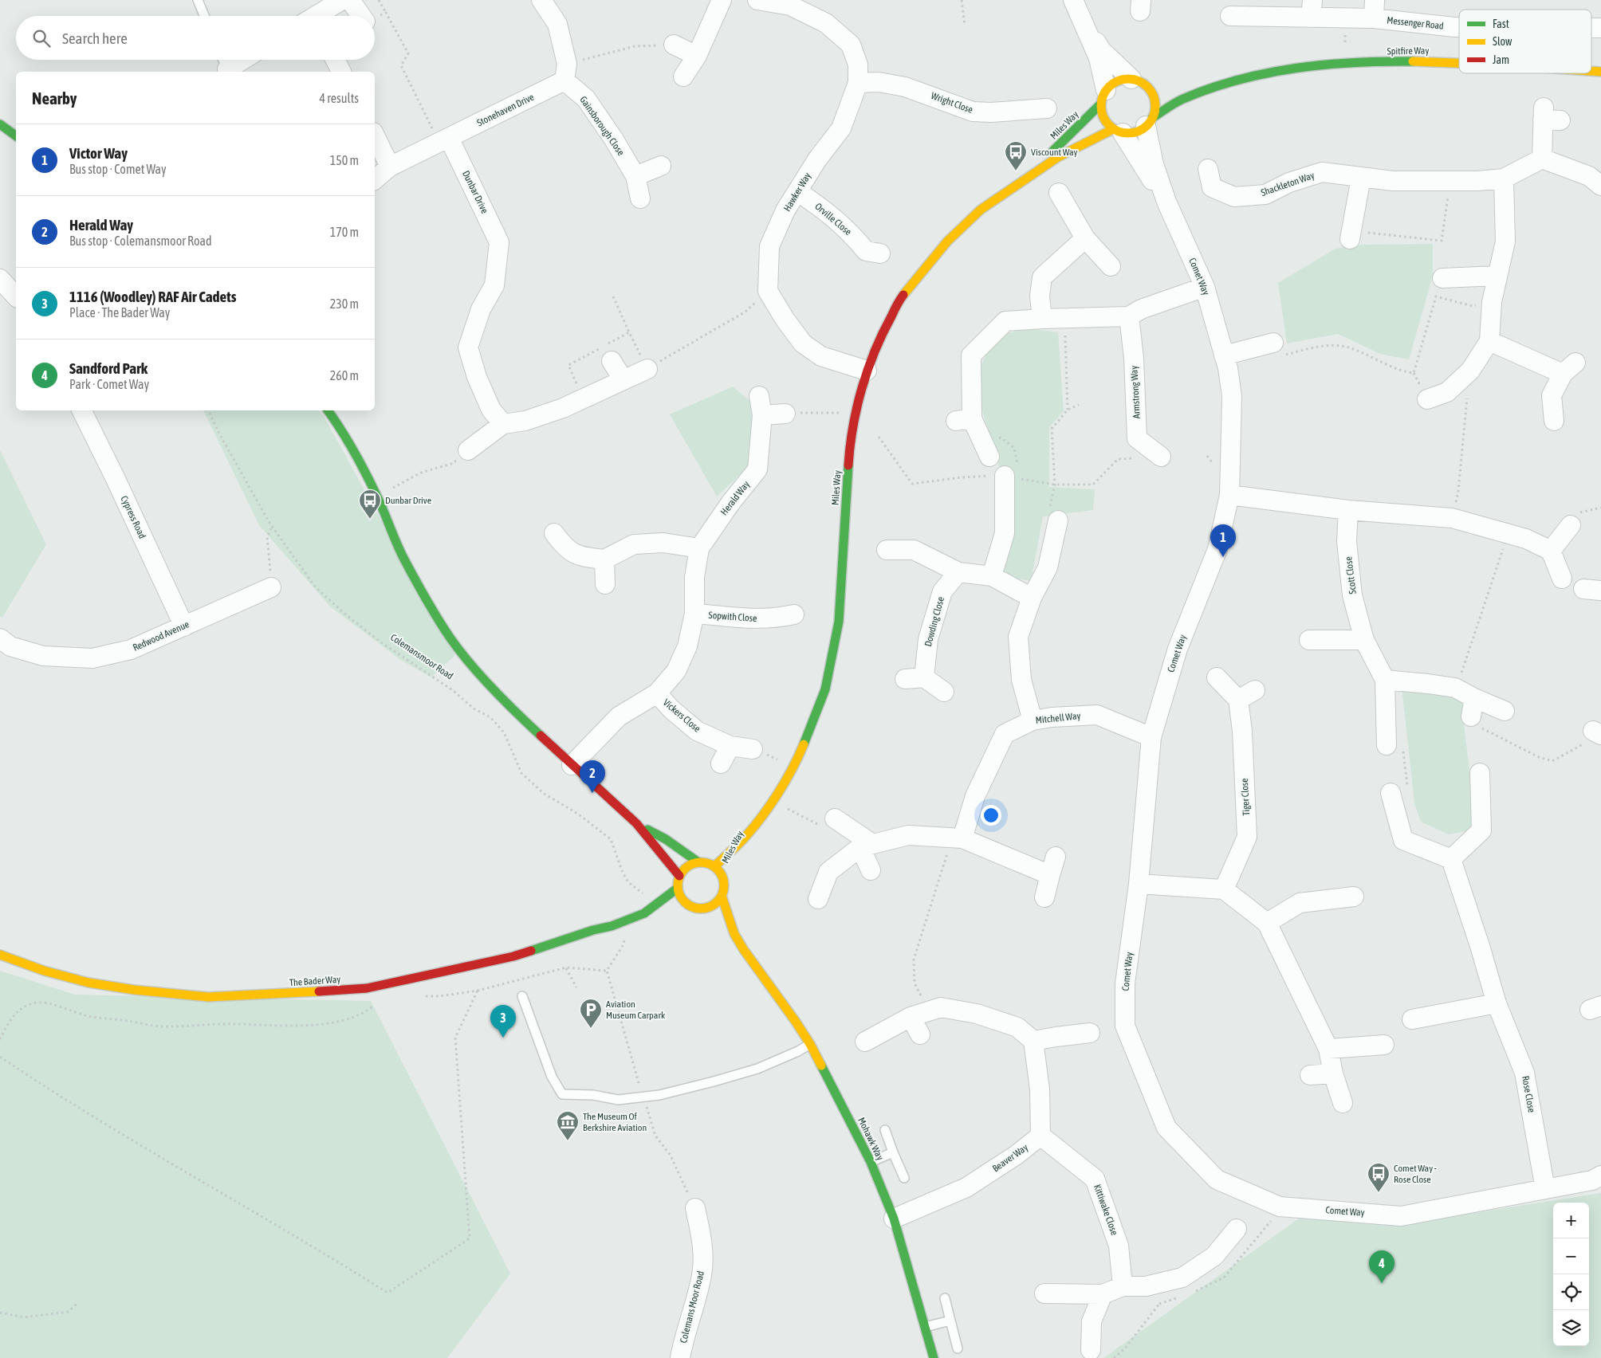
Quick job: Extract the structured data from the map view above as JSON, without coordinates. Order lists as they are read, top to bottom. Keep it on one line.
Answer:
{"streets":{"street":["Messenger Road","Spitfire Way","Wright Close","Stonehaven Drive","Miles Way","Gainsborough Close","Shackleton Way","Dunbar Drive","Hawker Way","Orville Close","Comet Way","Armstrong Way","Herald Way","Cypress Road","Scott Close","Sopwith Close","Dowding Close","Redwood Avenue","Vickers Close","Mitchell Way","Tiger Close","The Bader Way","Rose Close","Mohawk Way","Beaver Way","Kittiwake Close","Colemans Moor Road"],"path":["Colemansmoor Road"]},"crossings":[["Spitfire Way","Miles Way"],["Spitfire Way","Comet Way"],["Wright Close","Hawker Way"],["Stonehaven Drive","Gainsborough Close"],["Stonehaven Drive","Dunbar Drive"],["Miles Way","Comet Way"],["Miles Way","The Bader Way"],["Miles Way","Mohawk Way"],["Hawker Way","Orville Close"],["Comet Way","Mitchell Way"],["Comet Way","Rose Close"],["Herald Way","Sopwith Close"],["Herald Way","Vickers Close"],["Cypress Road","Redwood Avenue"],["The Bader Way","Mohawk Way"],["Mohawk Way","Beaver Way"],["Beaver Way","Kittiwake Close"]],"places":{"bus stop":["Viscount Way","Dunbar Drive","Comet Way - Rose Close"],"parking":["Aviation Museum Carpark"],"museum":["The Museum Of Berkshire Aviation"]},"legend":["Fast","Slow","Jam"],"page":{"search":"Search here","heading":["Nearby","4 results"],"list":[{"mark":"1","name":"Victor Way","note":"Bus stop · Comet Way","value":"150 m"},{"mark":"2","name":"Herald Way","note":"Bus stop · Colemansmoor Road","value":"170 m"},{"mark":"3","name":"1116 (Woodley) RAF Air Cadets","note":"Place · The Bader Way","value":"230 m"},{"mark":"4","name":"Sandford Park","note":"Park · Comet Way","value":"260 m"}],"pins":["1","2","3","4"],"map_buttons":["+","−"]}}
